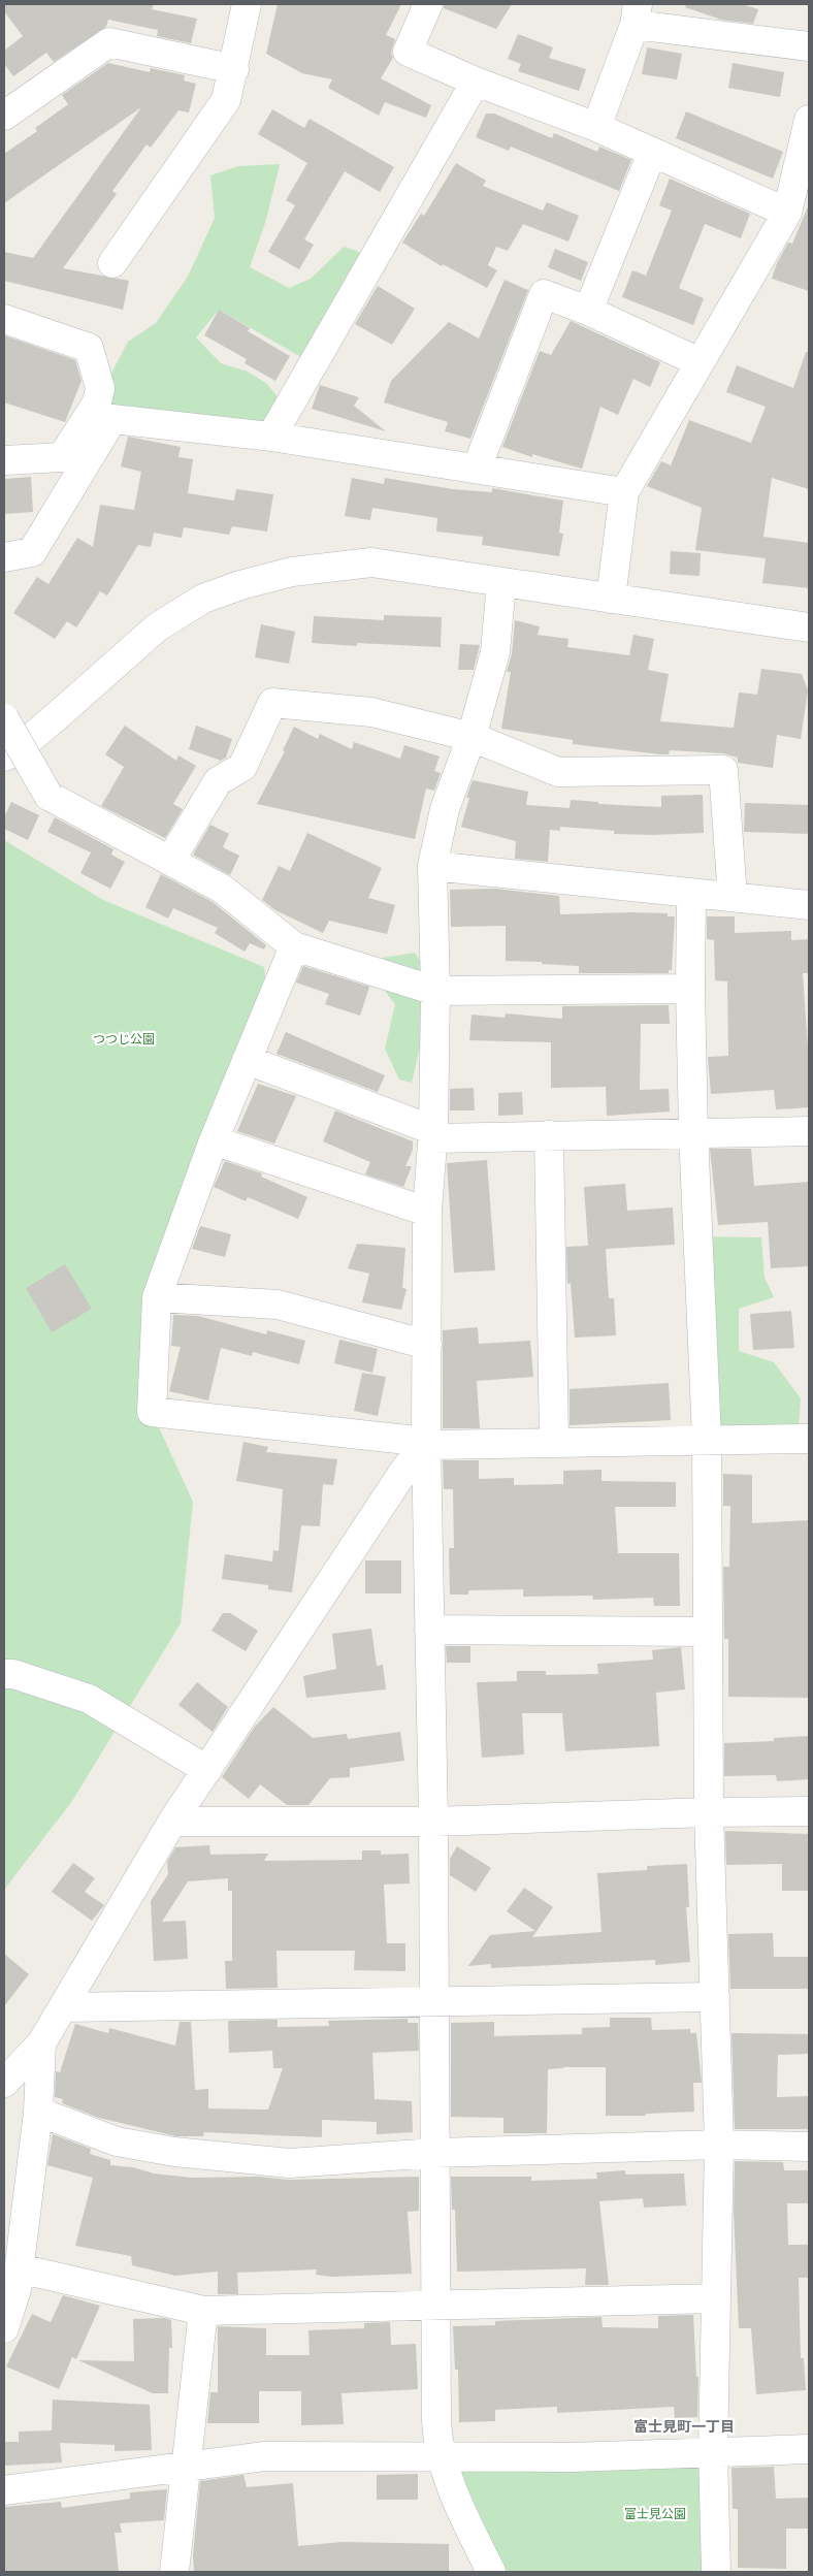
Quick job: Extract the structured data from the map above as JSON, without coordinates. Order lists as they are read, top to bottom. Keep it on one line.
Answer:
{"districts":["富士見町一丁目"],"parks":["つつじ公園","富士見公園"]}
